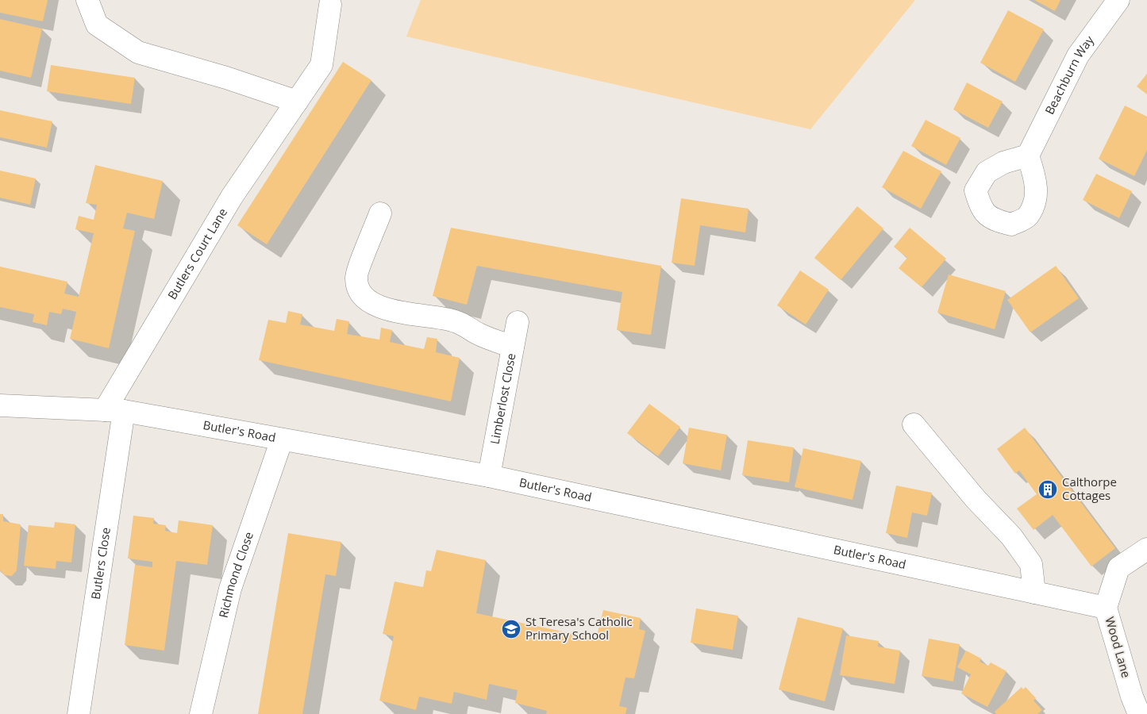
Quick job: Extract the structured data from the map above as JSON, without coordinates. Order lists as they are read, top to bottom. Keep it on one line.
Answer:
{"streets":{"street":["Beachburn Way","Butlers Court Lane","Limberlost Close","Butler's Road","Butlers Close","Richmond Close","Wood Lane"]},"crossings":[["Butlers Court Lane","Butler's Road"],["Butlers Court Lane","Butlers Close"],["Limberlost Close","Butler's Road"],["Butler's Road","Butlers Close"],["Butler's Road","Richmond Close"],["Butler's Road","Wood Lane"]],"places":{"building":["Calthorpe Cottages"],"school or university":["St Teresa's Catholic Primary School"]}}
